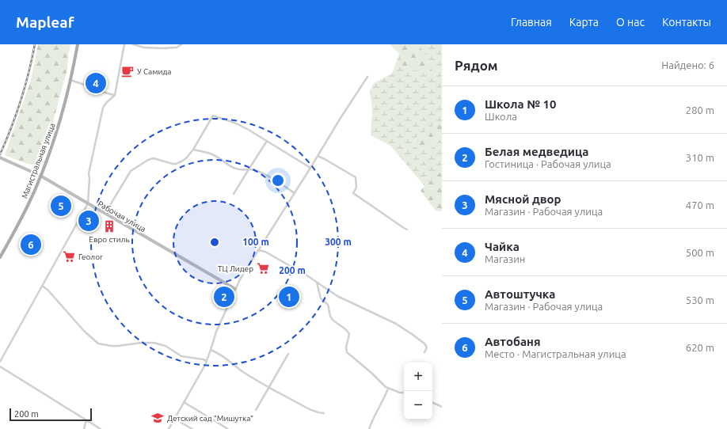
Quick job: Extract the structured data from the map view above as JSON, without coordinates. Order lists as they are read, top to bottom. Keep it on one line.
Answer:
{"streets":{"main road":["Магистральная улица"],"street":["Рабочая улица"]},"crossings":[["Магистральная улица","Рабочая улица"]],"places":{"cafe":["У Самида"],"building":["Евро стиль"],"supermarket":["Геолог","ТЦ Лидер"],"school or university":["Детский сад \"Мишутка\""]},"scale_bar":"200 m","page":{"header":"Mapleaf","nav":["Главная","Карта","О нас","Контакты"],"heading":["Рядом","Найдено: 6"],"pins":["4","5","3","6","1","2"],"list":[{"mark":"1","name":"Школа № 10","note":"Школа","value":"280 m"},{"mark":"2","name":"Белая медведица","note":"Гостиница · Рабочая улица","value":"310 m"},{"mark":"3","name":"Мясной двор","note":"Магазин · Рабочая улица","value":"470 m"},{"mark":"4","name":"Чайка","note":"Магазин","value":"500 m"},{"mark":"5","name":"Автоштучка","note":"Магазин · Рабочая улица","value":"530 m"},{"mark":"6","name":"Автобаня","note":"Место · Магистральная улица","value":"620 m"}],"map_buttons":["+","−"],"scale":"200 m"},"rings":["100 m","300 m","200 m"]}
